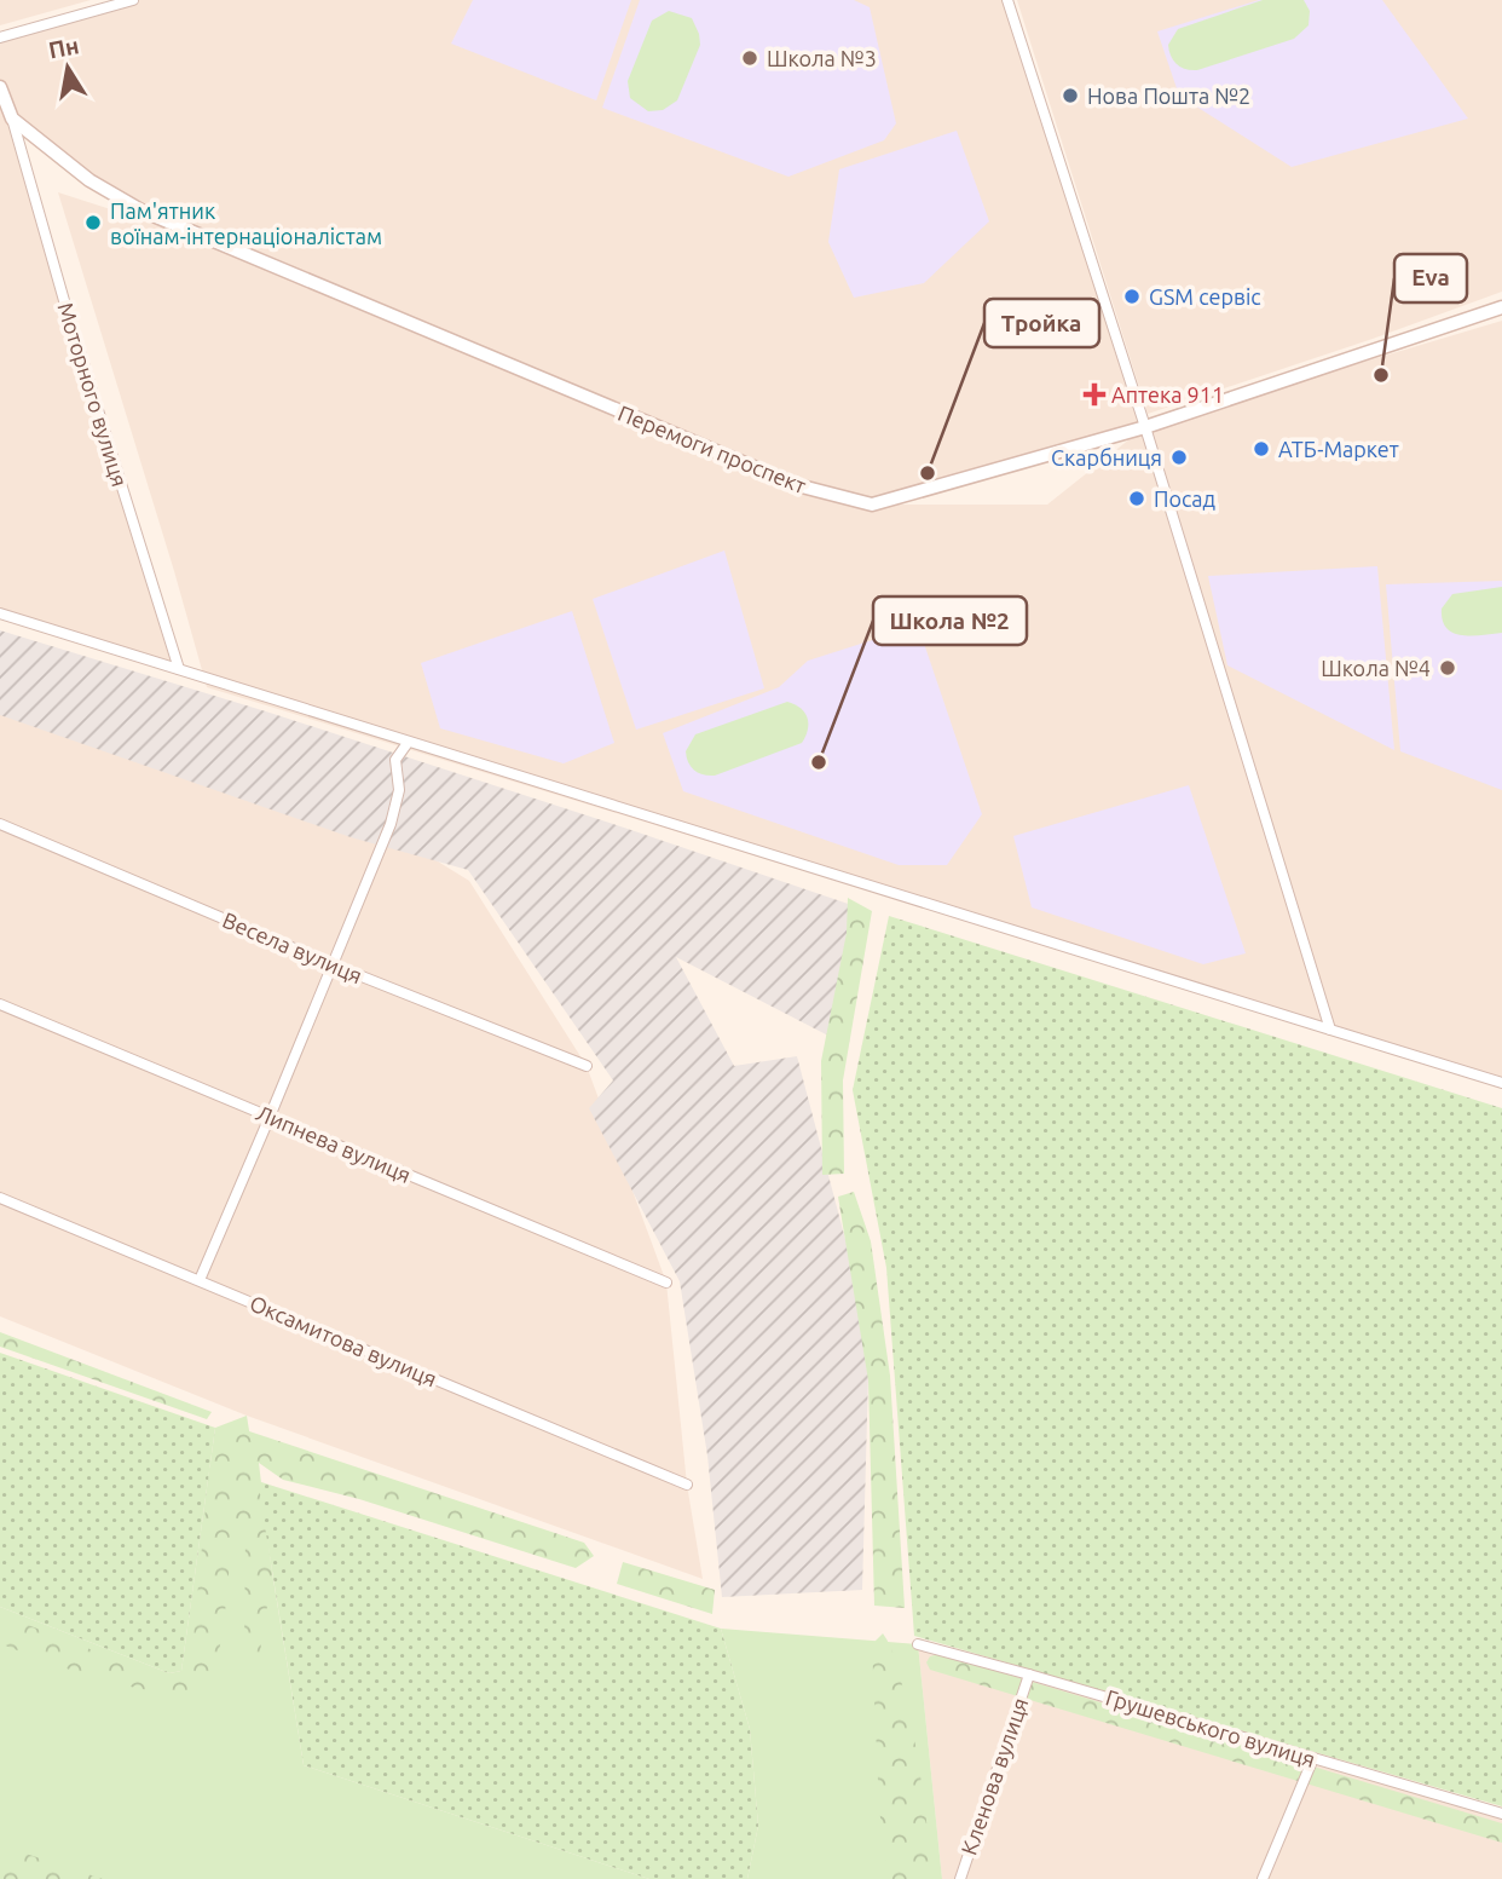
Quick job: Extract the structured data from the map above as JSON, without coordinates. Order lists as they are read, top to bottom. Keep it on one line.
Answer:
{"streets":{"street":["Моторного вулиця","Перемоги проспект","Весела вулиця","Липнева вулиця","Оксамитова вулиця","Грушевського вулиця","Кленова вулиця"]},"crossings":[["Моторного вулиця","Перемоги проспект"],["Грушевського вулиця","Кленова вулиця"]],"places":{"other":["Школа №3","Нова Пошта №2","Пам'ятник воїнам-інтернаціоналістам","GSM сервіс","Eva","АТБ-Маркет","Скарбниця","Тройка","Посад","Школа №4","Школа №2"],"health":["Аптека 911"]},"north":"top"}
